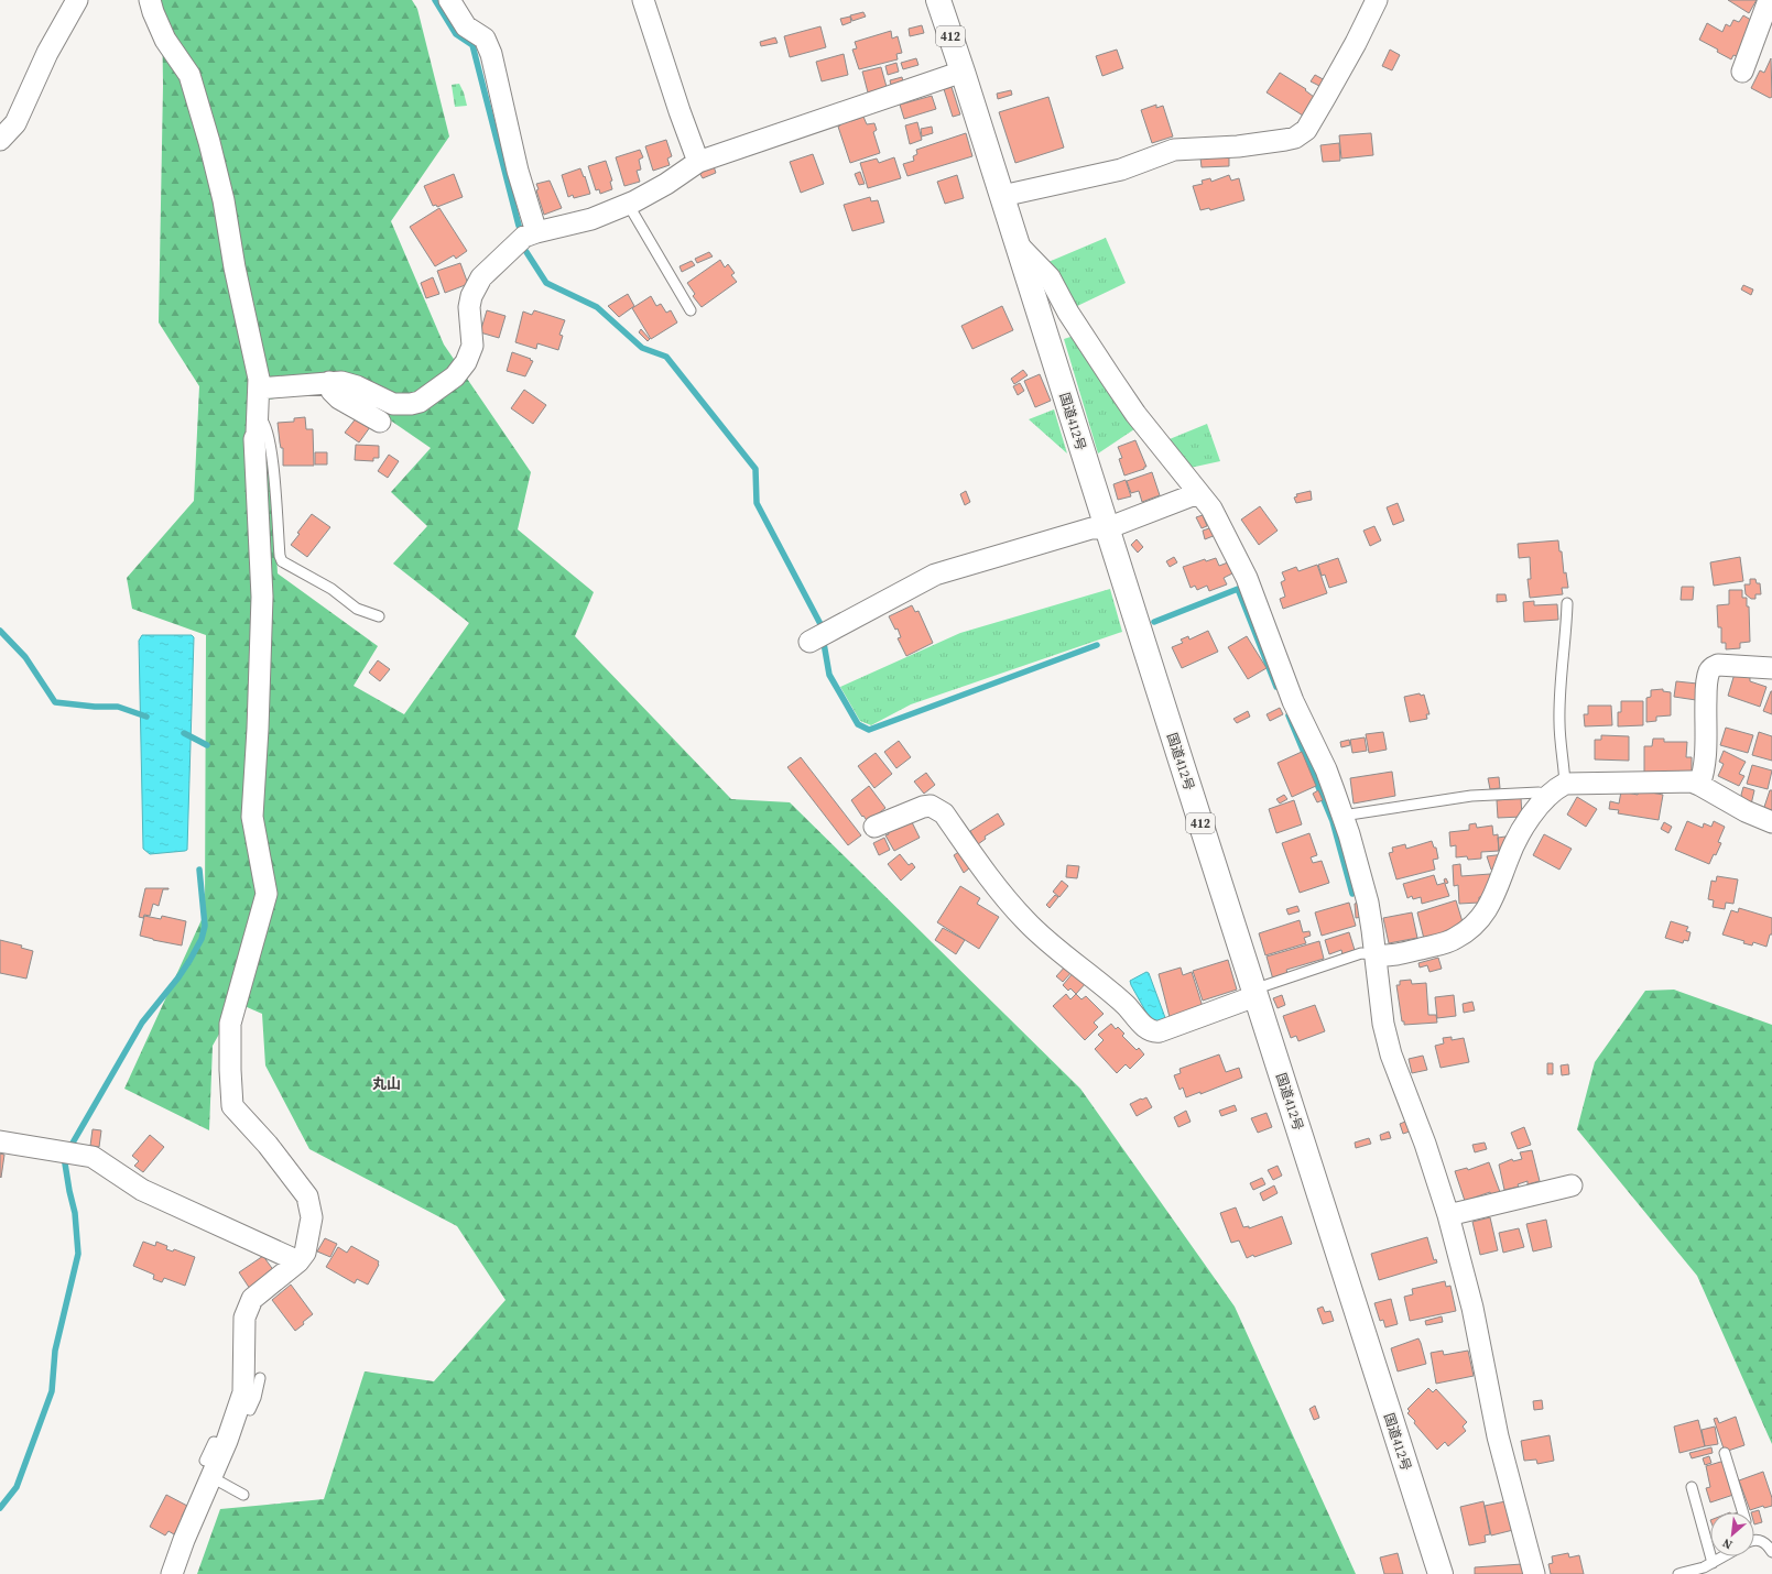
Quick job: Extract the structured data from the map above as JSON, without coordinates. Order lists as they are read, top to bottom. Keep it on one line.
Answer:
{"streets":{"highway":["412","国道412号"]},"districts":["丸山"],"north":"bottom left"}
